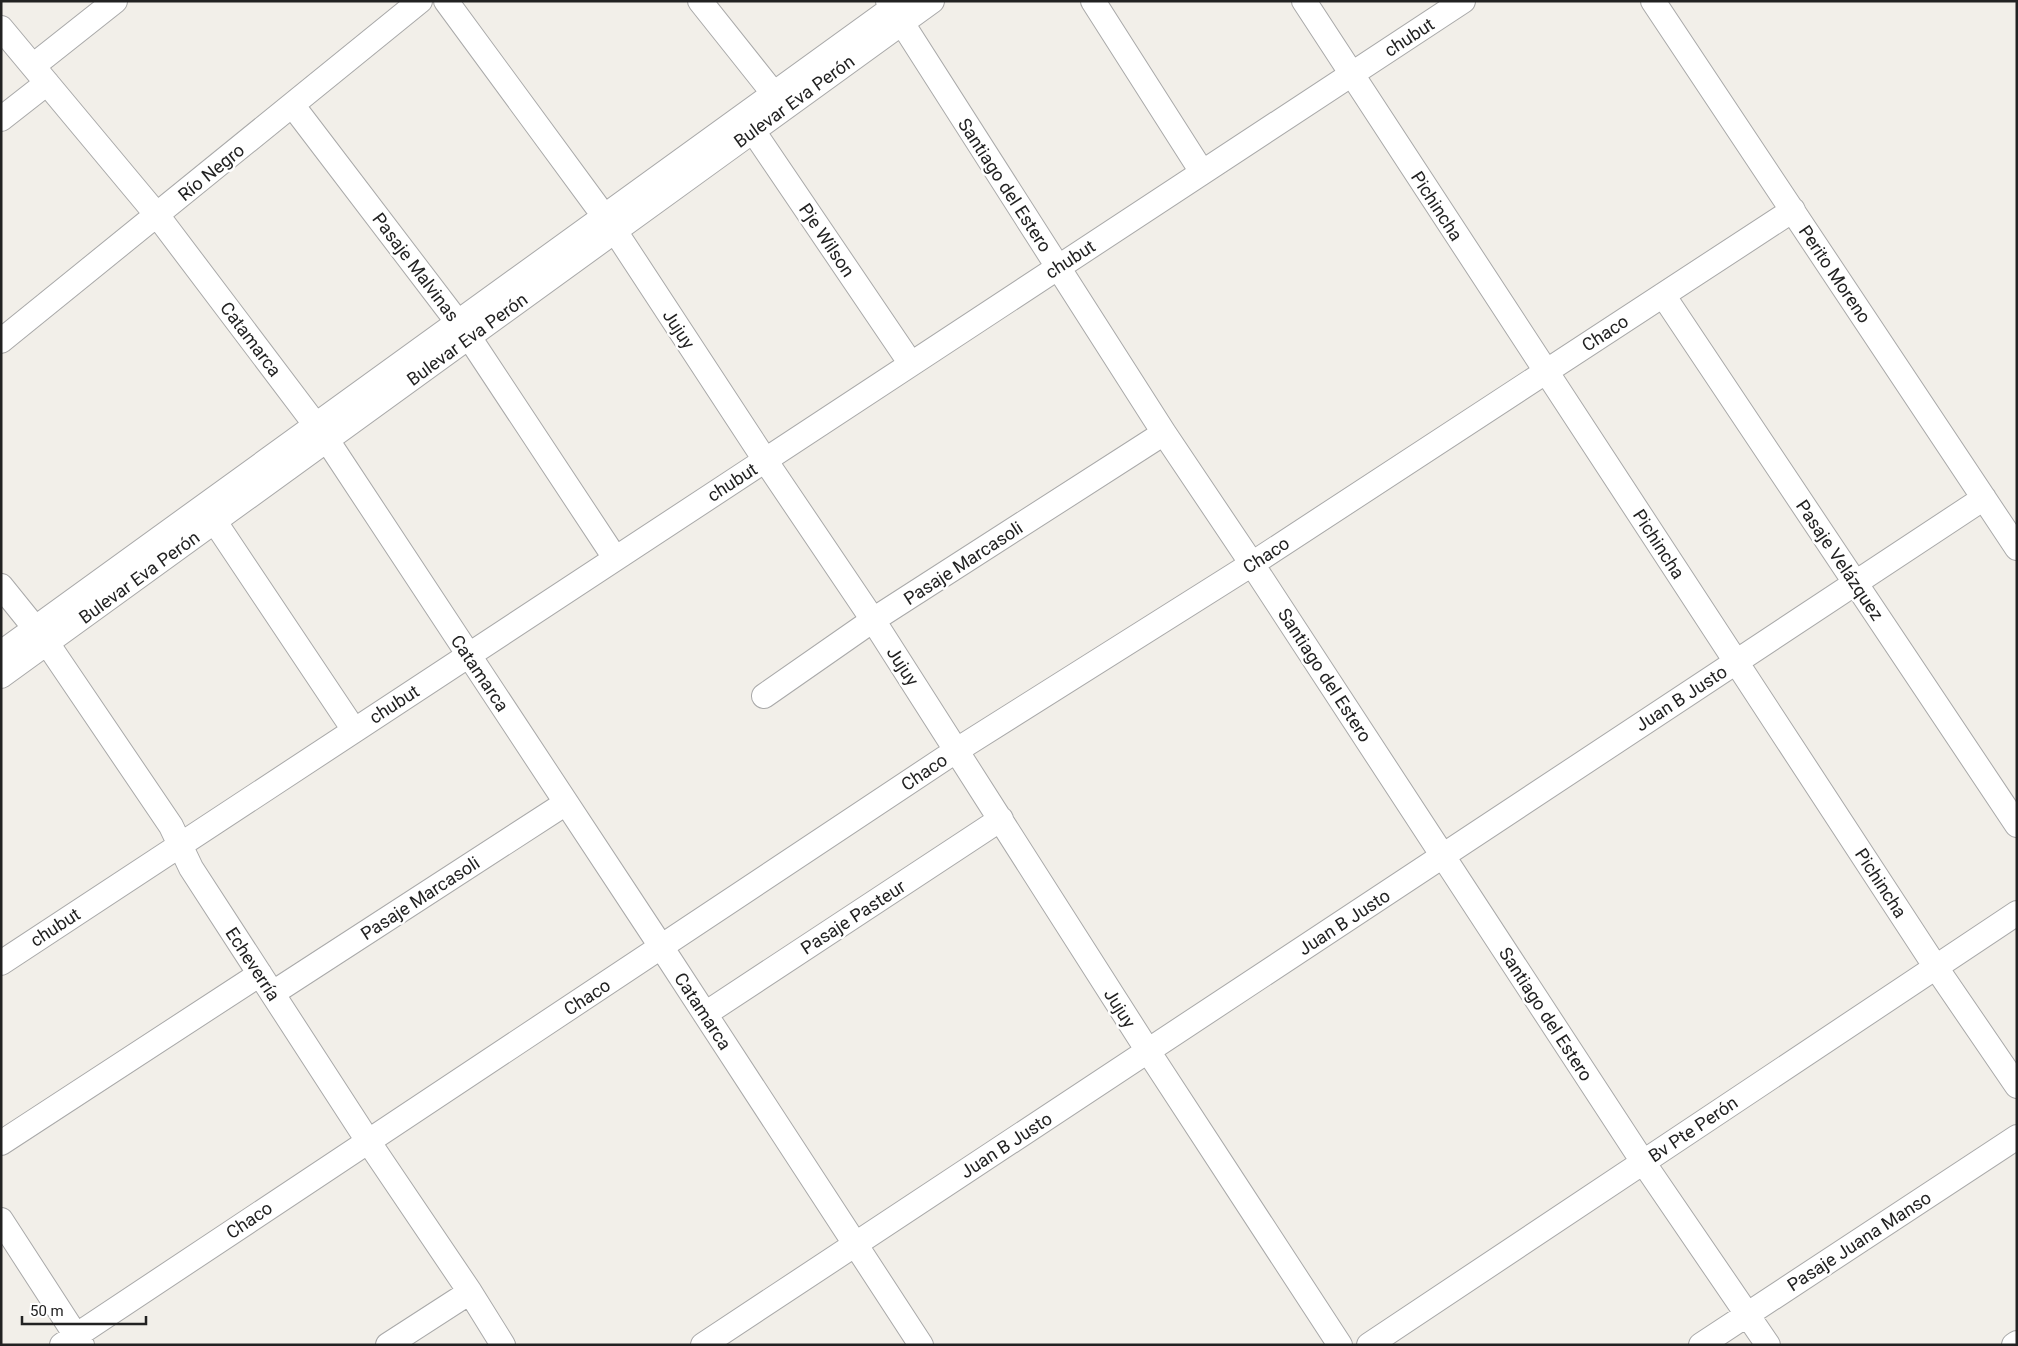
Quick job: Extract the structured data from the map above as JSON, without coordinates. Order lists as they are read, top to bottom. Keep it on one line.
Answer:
{"streets":{"street":["chubut","Bulevar Eva Perón","Río Negro","Santiago del Estero","Pichincha","Pje Wilson","Pasaje Malvinas","Perito Moreno","Jujuy","Chaco","Catamarca","Pasaje Velázquez","Pasaje Marcasoli","Juan B Justo","Pasaje Pasteur","Echeverría","Bv Pte Perón","Pasaje Juana Manso"]},"crossings":[["chubut","Santiago del Estero"],["chubut","Pichincha"],["chubut","Pje Wilson"],["chubut","Pasaje Malvinas"],["chubut","Jujuy"],["chubut","Catamarca"],["chubut","Echeverría"],["Bulevar Eva Perón","Santiago del Estero"],["Bulevar Eva Perón","Pje Wilson"],["Bulevar Eva Perón","Pasaje Malvinas"],["Bulevar Eva Perón","Jujuy"],["Bulevar Eva Perón","Catamarca"],["Bulevar Eva Perón","Echeverría"],["Río Negro","Pasaje Malvinas"],["Río Negro","Catamarca"],["Santiago del Estero","Chaco"],["Santiago del Estero","Pasaje Marcasoli"],["Santiago del Estero","Juan B Justo"],["Santiago del Estero","Bv Pte Perón"],["Santiago del Estero","Pasaje Juana Manso"],["Pichincha","Chaco"],["Pichincha","Juan B Justo"],["Pichincha","Bv Pte Perón"],["Perito Moreno","Chaco"],["Perito Moreno","Juan B Justo"],["Jujuy","Chaco"],["Jujuy","Pasaje Marcasoli"],["Jujuy","Juan B Justo"],["Jujuy","Pasaje Pasteur"],["Chaco","Catamarca"],["Chaco","Pasaje Velázquez"],["Chaco","Echeverría"],["Catamarca","Pasaje Marcasoli"],["Catamarca","Juan B Justo"],["Catamarca","Pasaje Pasteur"],["Pasaje Velázquez","Juan B Justo"],["Pasaje Marcasoli","Echeverría"]],"scale_bar":"50 m"}
